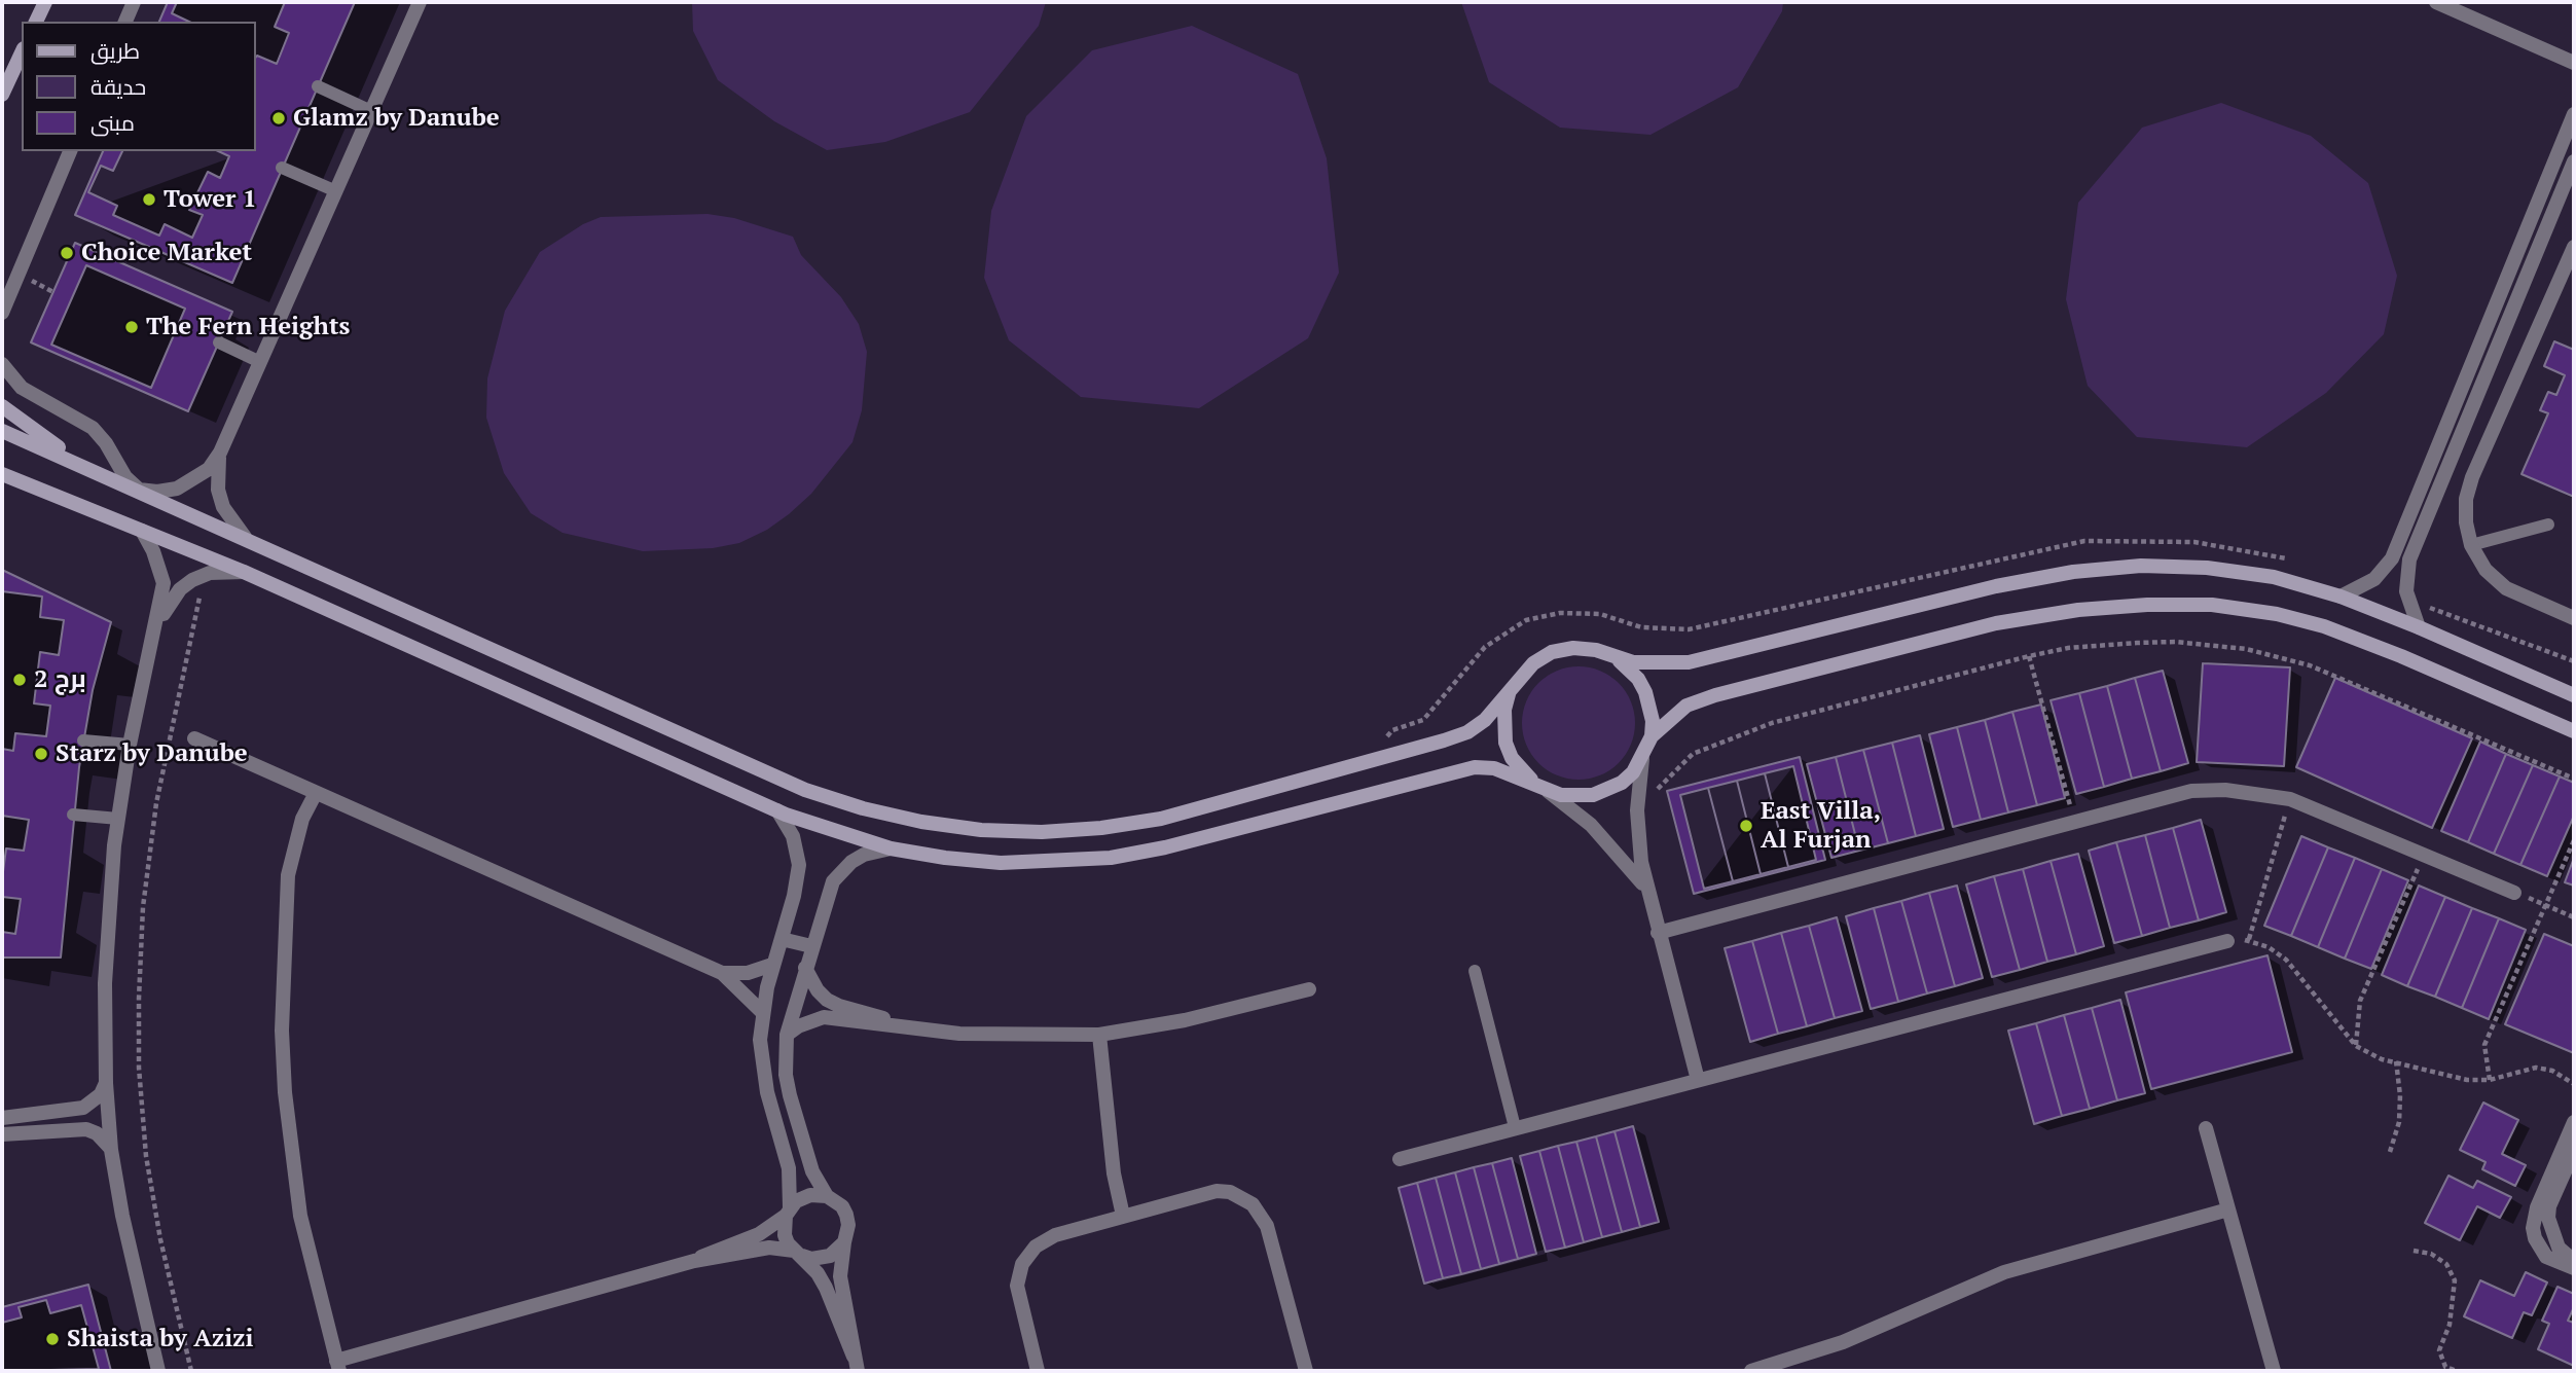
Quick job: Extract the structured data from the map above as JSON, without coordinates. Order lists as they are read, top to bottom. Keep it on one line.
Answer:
{"places":["Glamz by Danube","Tower 1","Choice Market","The Fern Heights","برج 2","Starz by Danube","East Villa, Al Furjan","Shaista by Azizi"],"legend":["طريق","حديقة","مبنى"]}
